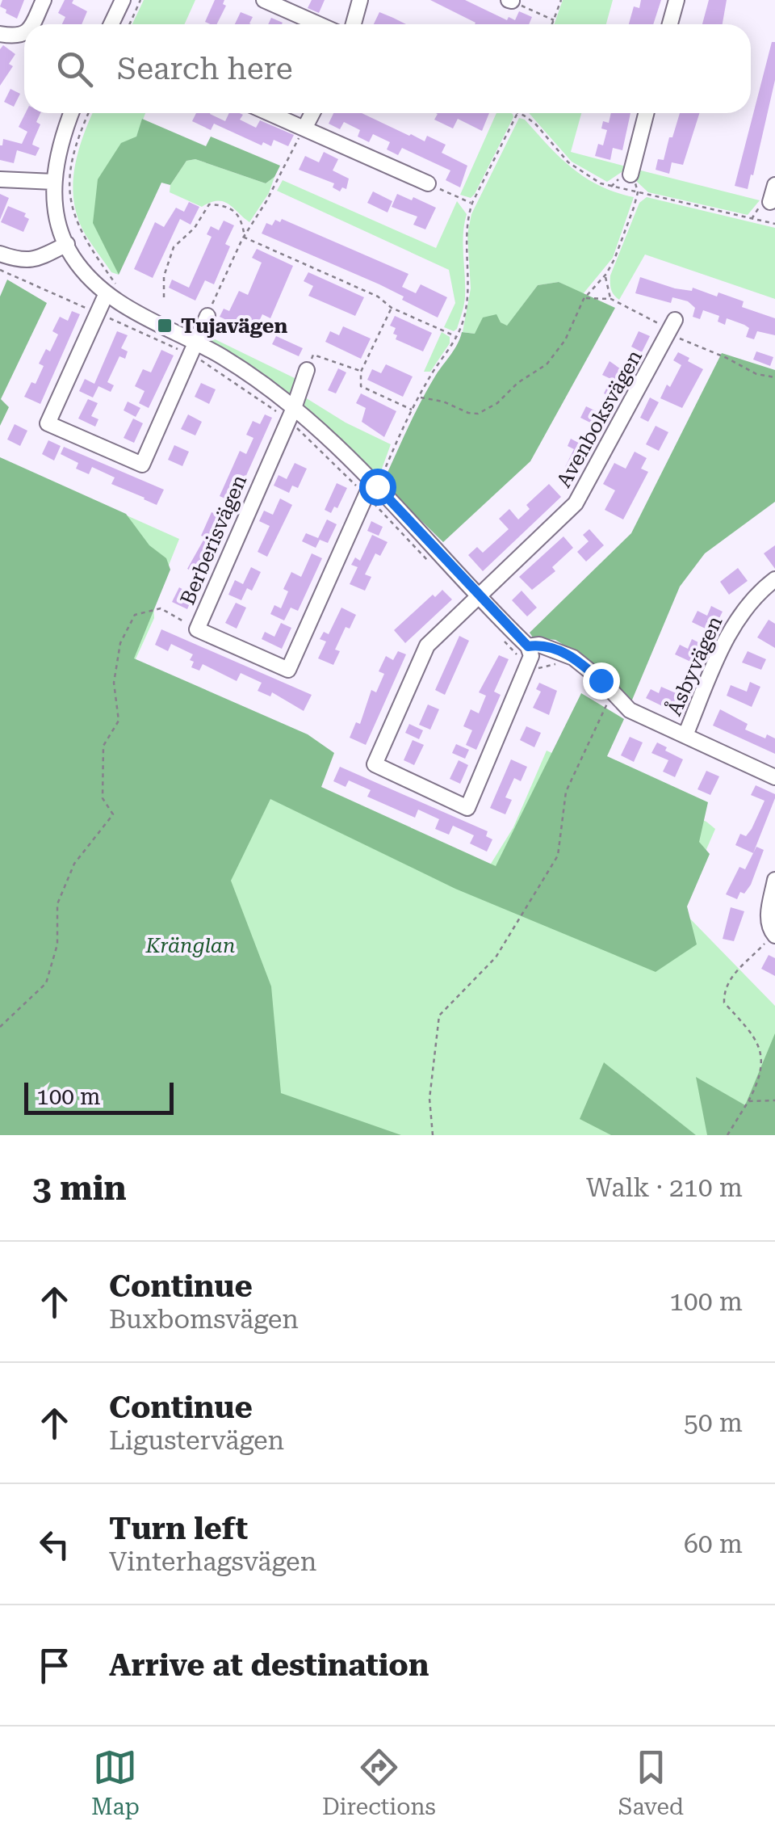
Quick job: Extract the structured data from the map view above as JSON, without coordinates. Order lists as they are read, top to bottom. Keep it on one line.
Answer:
{"streets":{"street":["Avenboksvägen","Berberisvägen","Åsbyvägen"]},"parks":["Kränglan"],"places":{"transit":["Tujavägen"]},"scale_bar":"100 m","page":{"search":"Search here","scale":"100 m","heading":["3 min","Walk · 210 m"],"list":[["Continue","Buxbomsvägen","100 m"],["Continue","Ligustervägen","50 m"],["Turn left","Vinterhagsvägen","60 m"],"Arrive at destination"],"nav":["Map","Directions","Saved"]}}
